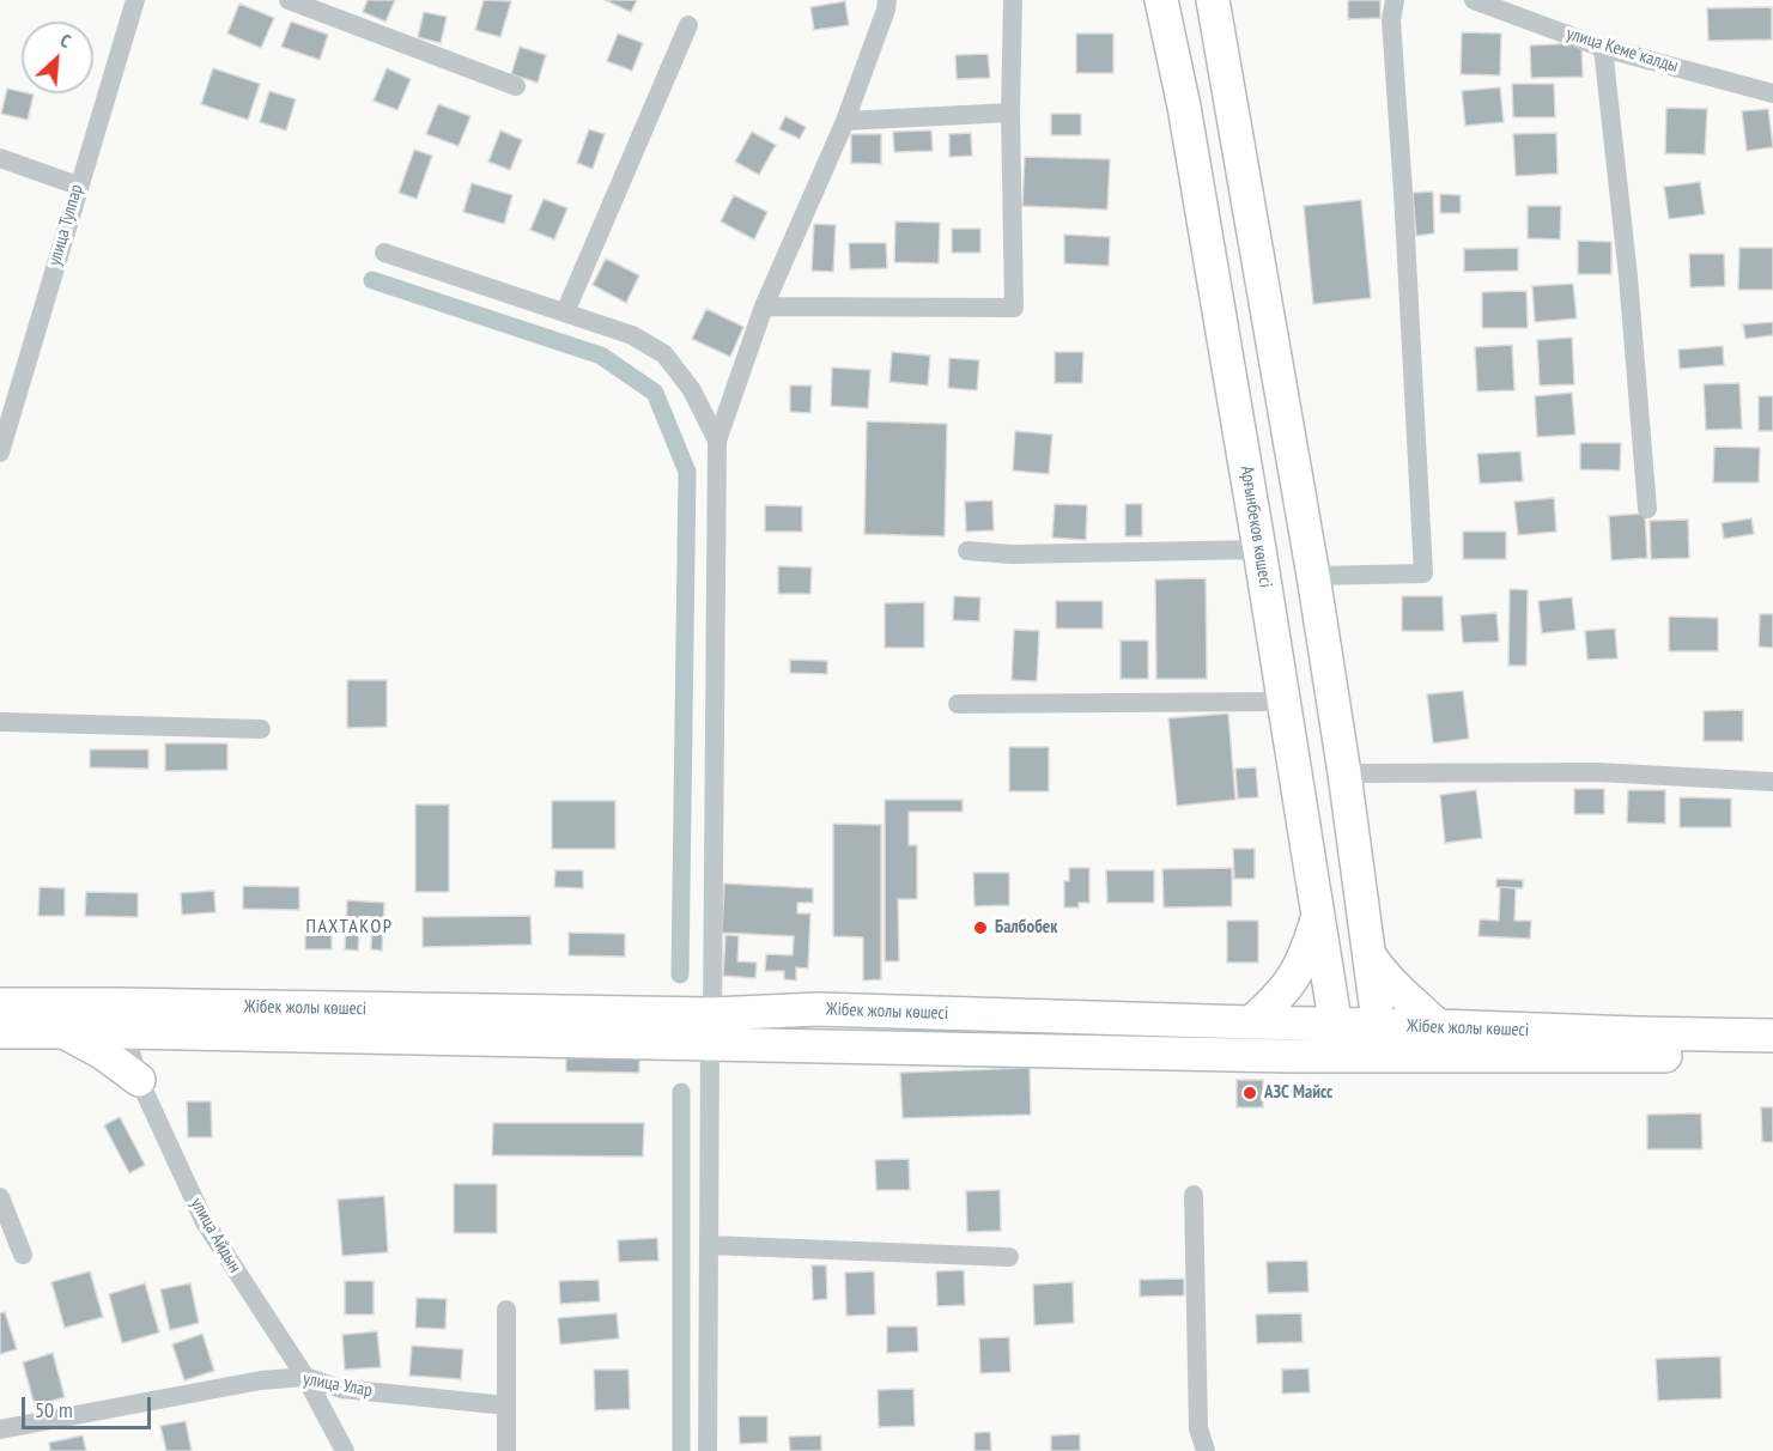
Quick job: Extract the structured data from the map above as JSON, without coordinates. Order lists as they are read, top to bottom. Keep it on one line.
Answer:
{"streets":{"main road":["Арғынбеков көшесі","Жібек жолы көшесі"],"street":["улица Кеме калды","улица Тулпар","улица Айдын","улица Улар"]},"crossings":[["Арғынбеков көшесі","Жібек жолы көшесі"],["Жібек жолы көшесі","улица Айдын"],["улица Айдын","улица Улар"]],"districts":["ПАХТАКОР"],"places":["Балбобек","АЗС Майсс"],"scale_bar":"50 m","north":"top right"}
